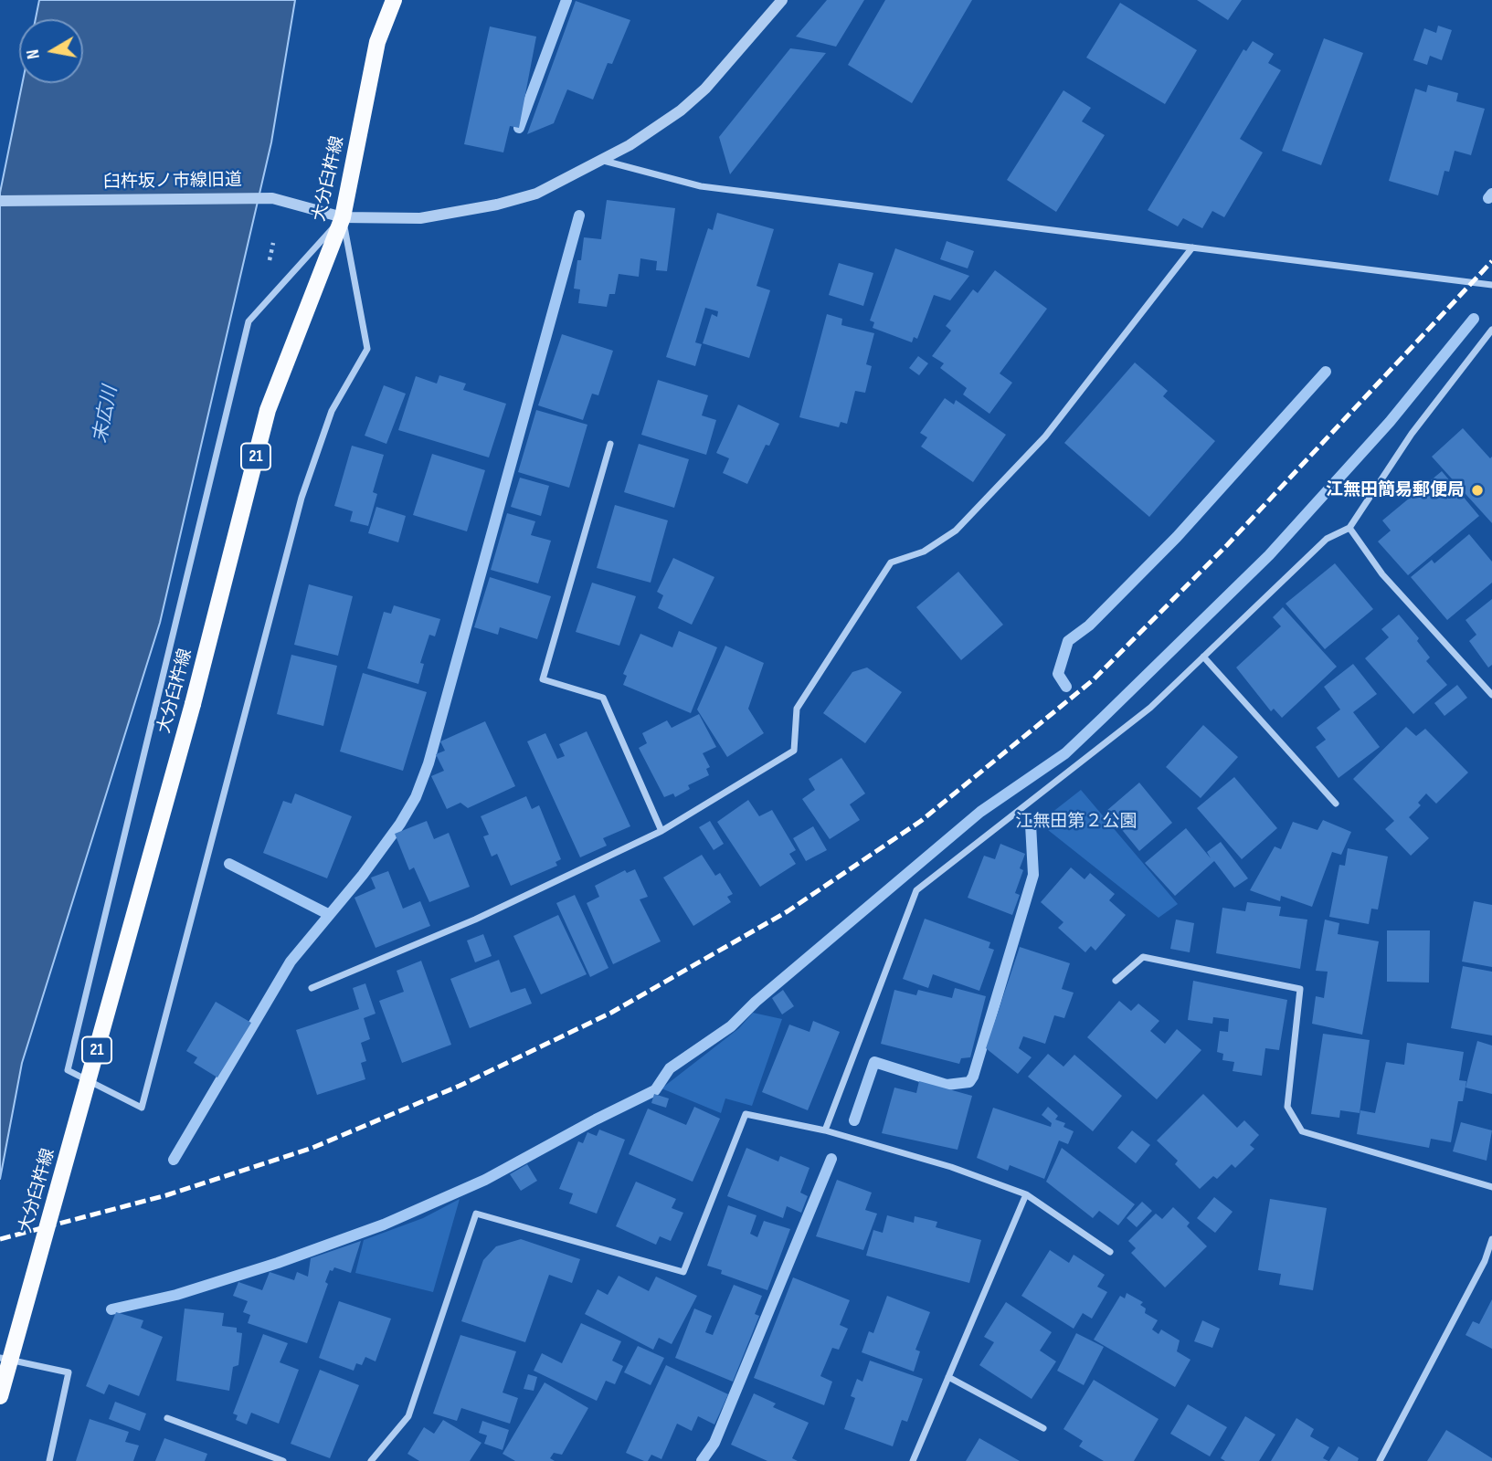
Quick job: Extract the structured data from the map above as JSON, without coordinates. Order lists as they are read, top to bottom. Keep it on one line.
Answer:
{"streets":{"main road":["大分臼杵線","21"],"street":["臼杵坂ノ市線旧道"]},"crossings":[["大分臼杵線","臼杵坂ノ市線旧道"]],"water":["末広川"],"parks":["江無田第２公園"],"places":["江無田簡易郵便局"],"north":"left"}
